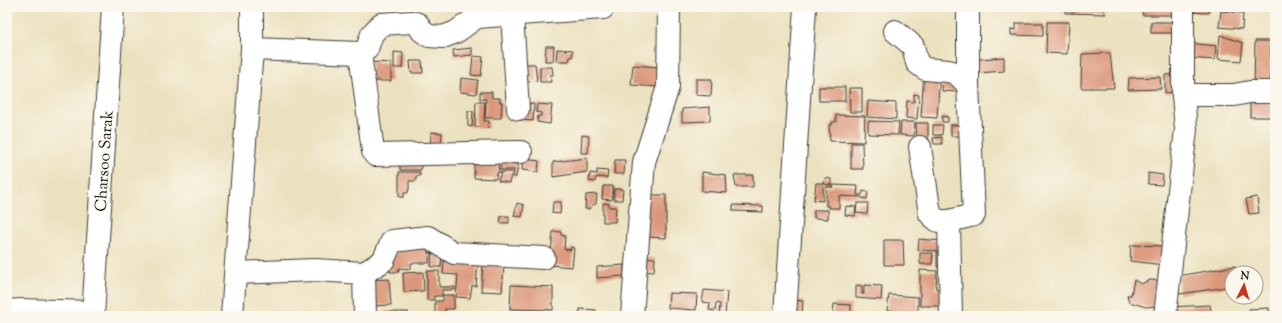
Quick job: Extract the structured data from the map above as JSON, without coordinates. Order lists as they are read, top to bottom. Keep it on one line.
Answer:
{"streets":{"street":["Charsoo Sarak"]},"north":"top"}
